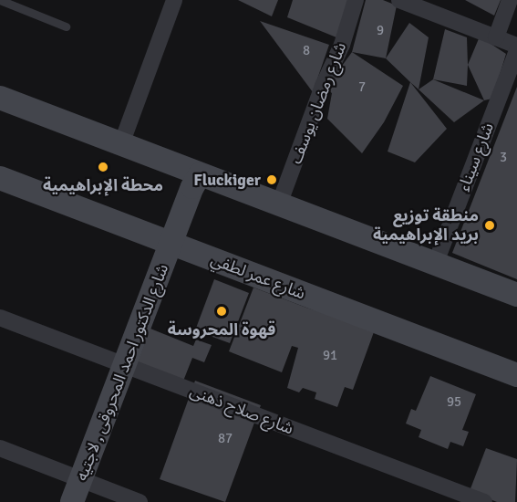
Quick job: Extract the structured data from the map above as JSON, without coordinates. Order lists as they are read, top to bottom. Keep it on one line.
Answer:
{"streets":{"street":["شارع رمضان يوسف","شارع سيناء","شارع عمر لطفي","شارع الدكتور احمد المحروقى , لاجتيه","شارع صلاح ذهنى"]},"crossings":[["شارع عمر لطفي","شارع الدكتور احمد المحروقى , لاجتيه"],["شارع الدكتور احمد المحروقى , لاجتيه","شارع صلاح ذهنى"]],"places":["محطة الإبراهيمية","Fluckiger","منطقة توزيع بريد الإبراهيمية","قهوة المحروسة"],"house_numbers":["9","8","7","3","91","95","87"]}
